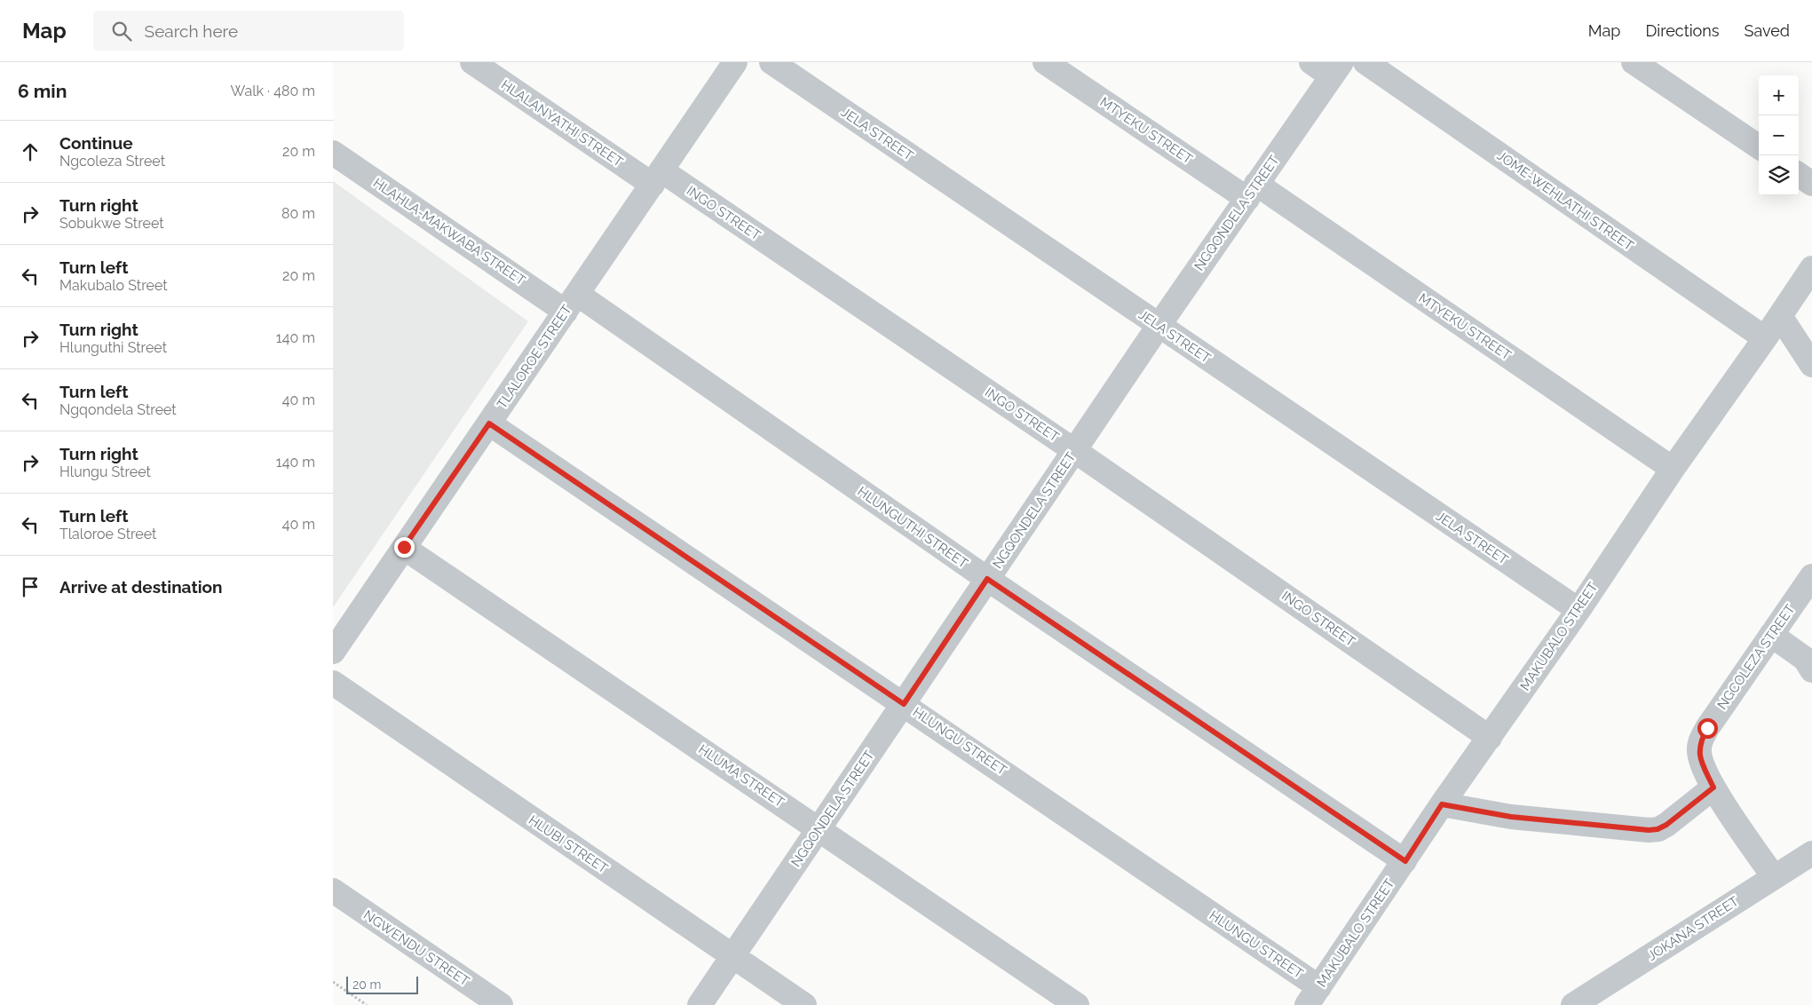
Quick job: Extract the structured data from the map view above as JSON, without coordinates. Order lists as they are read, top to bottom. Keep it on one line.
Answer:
{"streets":{"street":["HLALANYATHI STREET","MTYEKU STREET","JELA STREET","JOME-WEHLATHI STREET","INGO STREET","NGQONDELA STREET","HLAHLA-MAKWABA STREET","TLALOROE STREET","HLUNGUTHI STREET","MAKUBALO STREET","NGCOLEZA STREET","HLUNGU STREET","HLUMA STREET","HLUBI STREET","JOKANA STREET","NGWENDU STREET"]},"crossings":[["HLALANYATHI STREET","INGO STREET"],["HLALANYATHI STREET","TLALOROE STREET"],["MTYEKU STREET","NGQONDELA STREET"],["MTYEKU STREET","MAKUBALO STREET"],["JELA STREET","NGQONDELA STREET"],["JELA STREET","MAKUBALO STREET"],["JOME-WEHLATHI STREET","MAKUBALO STREET"],["INGO STREET","NGQONDELA STREET"],["INGO STREET","TLALOROE STREET"],["INGO STREET","MAKUBALO STREET"],["NGQONDELA STREET","HLUNGUTHI STREET"],["NGQONDELA STREET","HLUNGU STREET"],["NGQONDELA STREET","HLUMA STREET"],["NGQONDELA STREET","HLUBI STREET"],["HLAHLA-MAKWABA STREET","TLALOROE STREET"],["HLAHLA-MAKWABA STREET","HLUNGUTHI STREET"],["TLALOROE STREET","HLUNGUTHI STREET"],["TLALOROE STREET","HLUNGU STREET"],["TLALOROE STREET","HLUMA STREET"],["HLUNGUTHI STREET","MAKUBALO STREET"],["MAKUBALO STREET","HLUNGU STREET"],["NGCOLEZA STREET","JOKANA STREET"]],"scale_bar":"20 m","page":{"header":"Map","search":"Search here","nav":["Map","Directions","Saved"],"heading":["6 min","Walk · 480 m"],"map_buttons":["+","−"],"list":[["Continue","Ngcoleza Street","20 m"],["Turn right","Sobukwe Street","80 m"],["Turn left","Makubalo Street","20 m"],["Turn right","Hlunguthi Street","140 m"],["Turn left","Ngqondela Street","40 m"],["Turn right","Hlungu Street","140 m"],["Turn left","Tlaloroe Street","40 m"],"Arrive at destination"],"scale":"20 m"}}
